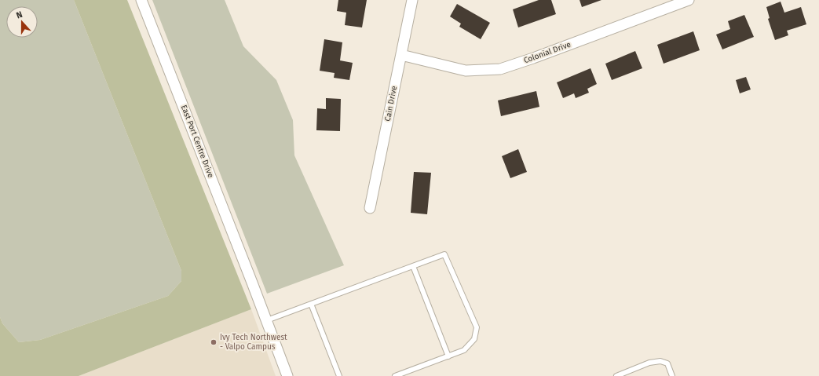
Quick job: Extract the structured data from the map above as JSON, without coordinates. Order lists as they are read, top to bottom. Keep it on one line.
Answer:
{"streets":{"street":["Colonial Drive","Cain Drive","East Port Centre Drive"]},"crossings":[["Colonial Drive","Cain Drive"]],"places":["Ivy Tech Northwest - Valpo Campus"],"north":"top"}
